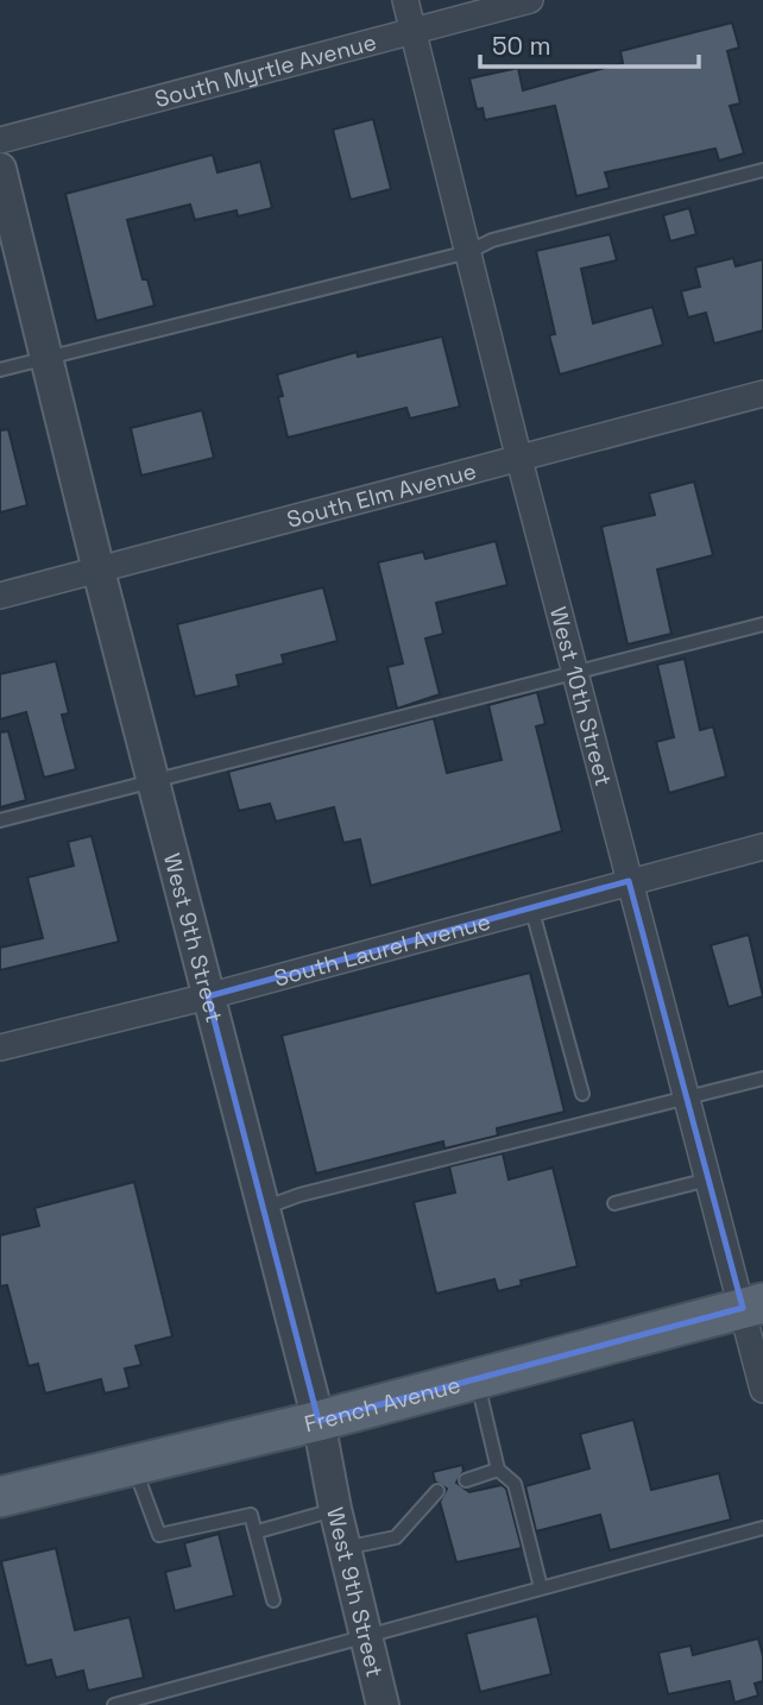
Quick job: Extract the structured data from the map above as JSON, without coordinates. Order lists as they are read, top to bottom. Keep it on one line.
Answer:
{"streets":{"main road":["French Avenue"],"street":["South Myrtle Avenue","South Elm Avenue","West 10th Street","West 9th Street","South Laurel Avenue"]},"crossings":[["South Myrtle Avenue","West 10th Street"],["South Elm Avenue","West 10th Street"],["South Elm Avenue","West 9th Street"],["West 10th Street","South Laurel Avenue"],["West 10th Street","French Avenue"],["West 9th Street","South Laurel Avenue"],["West 9th Street","French Avenue"]],"scale_bar":"50 m"}
